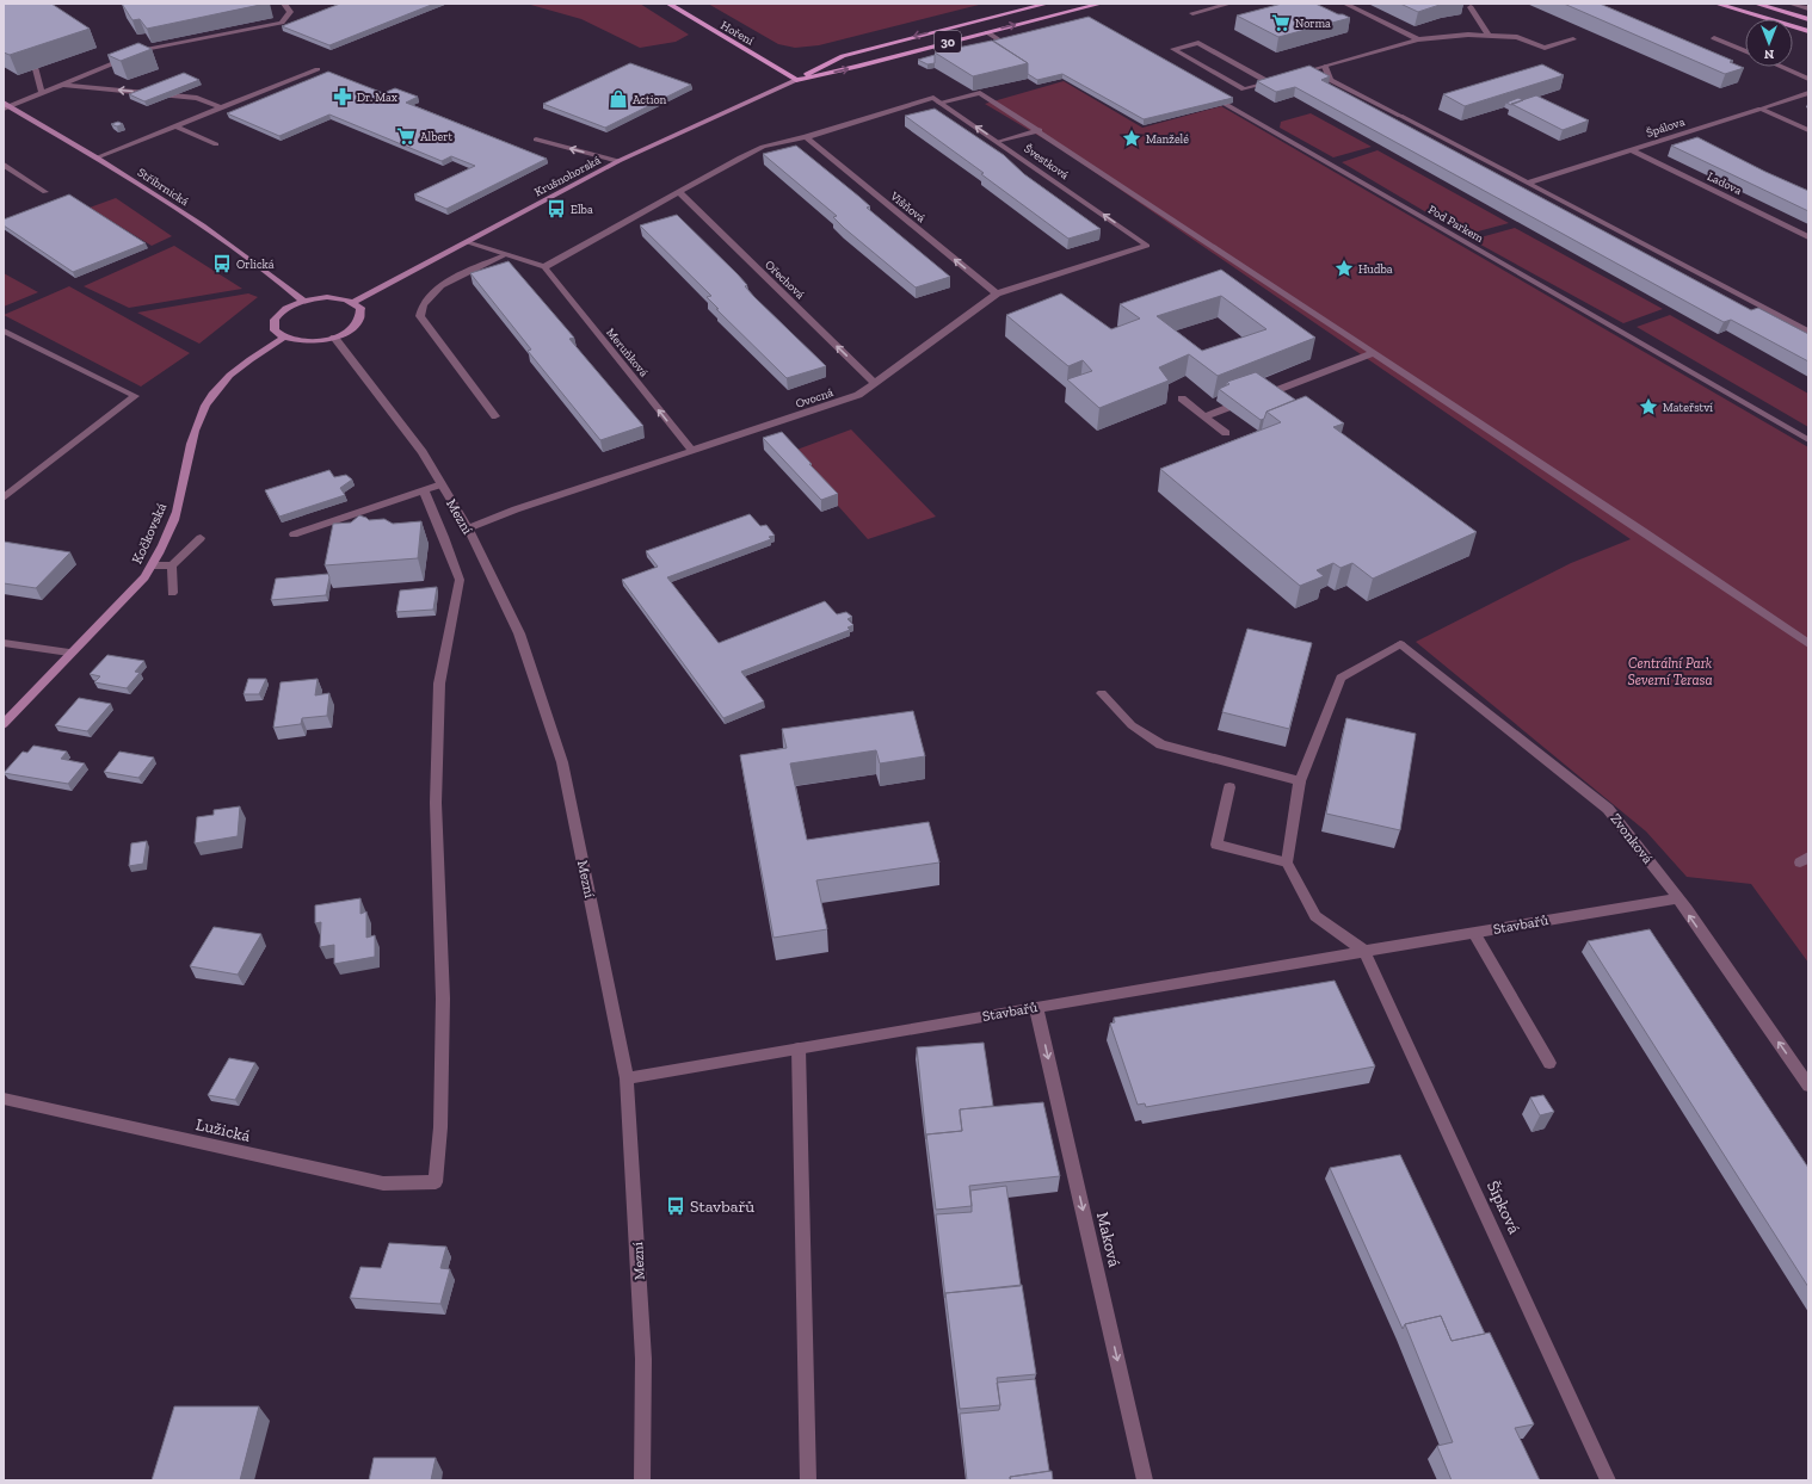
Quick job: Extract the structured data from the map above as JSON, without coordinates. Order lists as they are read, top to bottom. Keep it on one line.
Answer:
{"streets":{"main road":["Hoření","30","Krušnohorská"],"street":["Špálova","Švestková","Ladova","Stříbrnická","Višňová","Pod Parkem","Ořechová","Meruňková","Ovocná","Mezní","Kočkovská","Zvonková","Stavbařů","Lužická","Šípková","Maková"]},"crossings":[["Hoření","Krušnohorská"],["Špálova","Ladova"],["Švestková","Ovocná"],["Višňová","Ovocná"],["Ořechová","Ovocná"],["Meruňková","Ovocná"],["Ovocná","Mezní"],["Mezní","Stavbařů"],["Zvonková","Stavbařů"],["Stavbařů","Šípková"],["Stavbařů","Maková"]],"one_way":["Višňová","Ořechová","Meruňková","Maková"],"parks":["Centrální Park Severní Terasa"],"places":{"supermarket":["Norma","Albert"],"pharmacy":["Dr. Max"],"shop":["Action"],"place":["Manželé","Hudba","Mateřství"],"bus stop":["Elba","Orlická","Stavbařů"]},"north":"bottom"}
